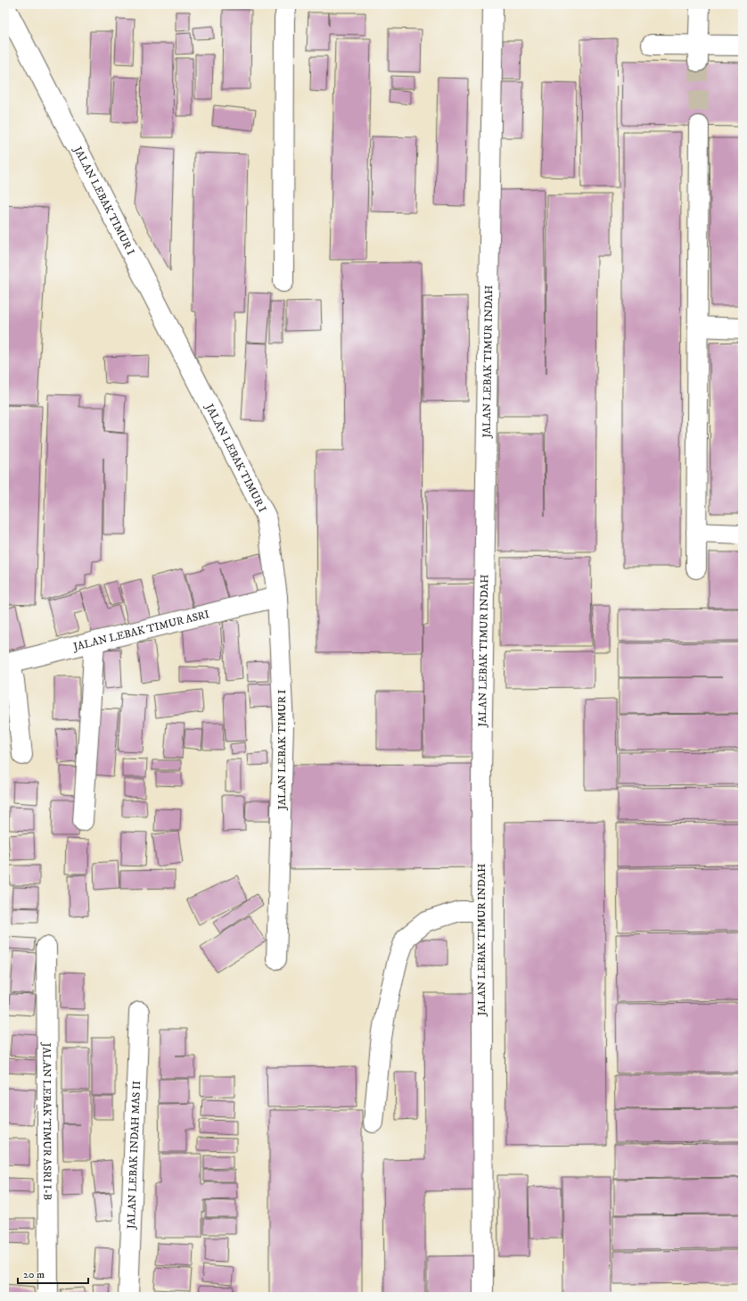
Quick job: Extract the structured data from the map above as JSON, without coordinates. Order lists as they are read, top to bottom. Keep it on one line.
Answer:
{"streets":{"street":["JALAN LEBAK TIMUR I","JALAN LEBAK TIMUR INDAH","JALAN LEBAK TIMUR ASRI","JALAN LEBAK TIMUR ASRI I-B","JALAN LEBAK INDAH MAS II"]},"crossings":[["JALAN LEBAK TIMUR I","JALAN LEBAK TIMUR ASRI"]],"scale_bar":"20 m"}
